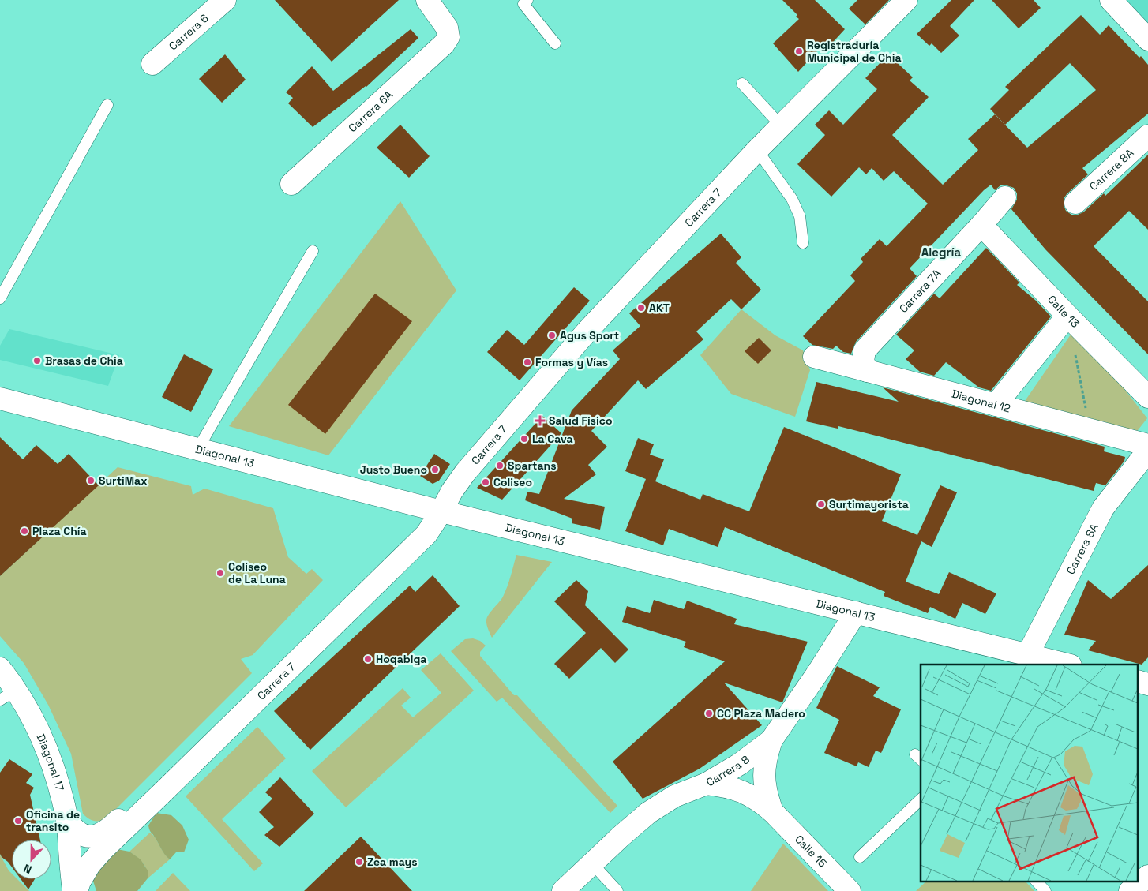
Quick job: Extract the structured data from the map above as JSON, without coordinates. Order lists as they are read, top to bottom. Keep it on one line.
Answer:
{"streets":{"street":["Carrera 6","Carrera 6A","Carrera 8A","Carrera 7","Carrera 7A","Calle 13","Diagonal 12","Diagonal 13","Diagonal 17","Carrera 8","Calle 15"]},"crossings":[["Carrera 8A","Diagonal 13"],["Carrera 7","Diagonal 13"],["Carrera 7","Diagonal 17"],["Carrera 7A","Calle 13"],["Carrera 7A","Diagonal 12"],["Diagonal 13","Carrera 8"],["Carrera 8","Calle 15"]],"districts":["Alegría"],"places":{"other":["Registraduría Municipal de Chía","AKT","Agus Sport","Brasas de Chia","Formas y Vías","La Cava","Spartans","Justo Bueno","SurtiMax","Coliseo","Surtimayorista","Plaza Chía","Coliseo de La Luna","Hoqabiga","CC Plaza Madero","Oficina de transito","Zea mays"],"health":["Salud Fisico"]},"north":"bottom"}
